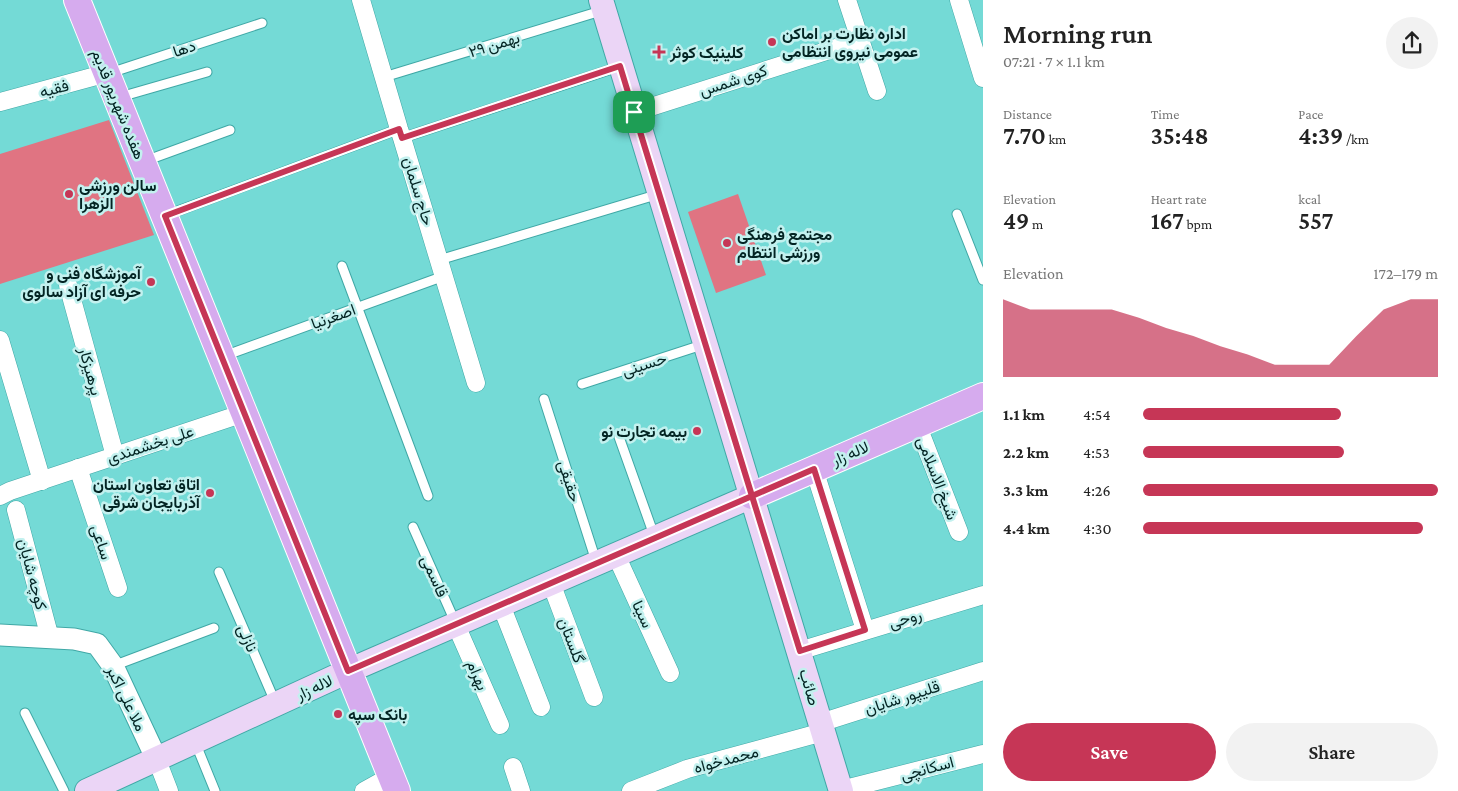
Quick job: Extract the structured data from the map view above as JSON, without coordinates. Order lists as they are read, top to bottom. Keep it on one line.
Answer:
{"streets":{"main road":["هفده شهریور قدیم","لاله زار","صائب"],"street":["کوی شمس","فقیه","حاج سلمان","پرهیزکار","علی بخشمندی","شیخ الاسلامی","ساعی","کوچه شایان","سینا","روحی","گلستان","بهرام","قلیپور شایان","ملا علی اکبر","محمدخواه","اسکانچی"],"lane":["۲۹ بهمن","دها","اصغرنیا","حسینی","حقیقی","قاسمی","نازلی"]},"crossings":[["۲۹ بهمن","حاج سلمان"],["۲۹ بهمن","صائب"],["دها","فقیه"],["دها","هفده شهریور قدیم"],["کوی شمس","صائب"],["فقیه","هفده شهریور قدیم"],["هفده شهریور قدیم","اصغرنیا"],["هفده شهریور قدیم","علی بخشمندی"],["هفده شهریور قدیم","لاله زار"],["حاج سلمان","اصغرنیا"],["اصغرنیا","صائب"],["حسینی","صائب"],["پرهیزکار","علی بخشمندی"],["علی بخشمندی","ساعی"],["لاله زار","شیخ الاسلامی"],["لاله زار","حقیقی"],["لاله زار","قاسمی"],["لاله زار","سینا"],["لاله زار","نازلی"],["لاله زار","گلستان"],["لاله زار","بهرام"],["لاله زار","صائب"],["لاله زار","ملا علی اکبر"],["حقیقی","سینا"],["کوچه شایان","ملا علی اکبر"],["قاسمی","بهرام"],["روحی","صائب"],["صائب","قلیپور شایان"],["صائب","محمدخواه"],["صائب","اسکانچی"],["قلیپور شایان","محمدخواه"]],"places":{"other":["اداره نظارت بر اماکن عمومی نیروی انتظامی","سالن ورزشی الزهرا","مجتمع فرهنگی ورزشی انتظام","آموزشگاه فنی و حرفه ای آزاد سالوی","بیمه تجارت نو","اتاق تعاون استان آذربایجان شرقی","بانک سپه"],"health":["کلینیک کوثر"]},"page":{"heading":["Morning run","07:21 · 7 × 1.1 km"],"stats":[["Distance","7.70 km"],["Time","35:48"],["Pace","4:39 /km"],["Elevation","49 m"],["Heart rate","167 bpm"],["kcal","557"]],"chart":["Elevation","172–179 m"],"list":[{"name":"1.1 km","note":"4:54"},{"name":"2.2 km","note":"4:53"},{"name":"3.3 km","note":"4:26"},{"name":"4.4 km","note":"4:30"}],"buttons":["Save","Share"]}}
